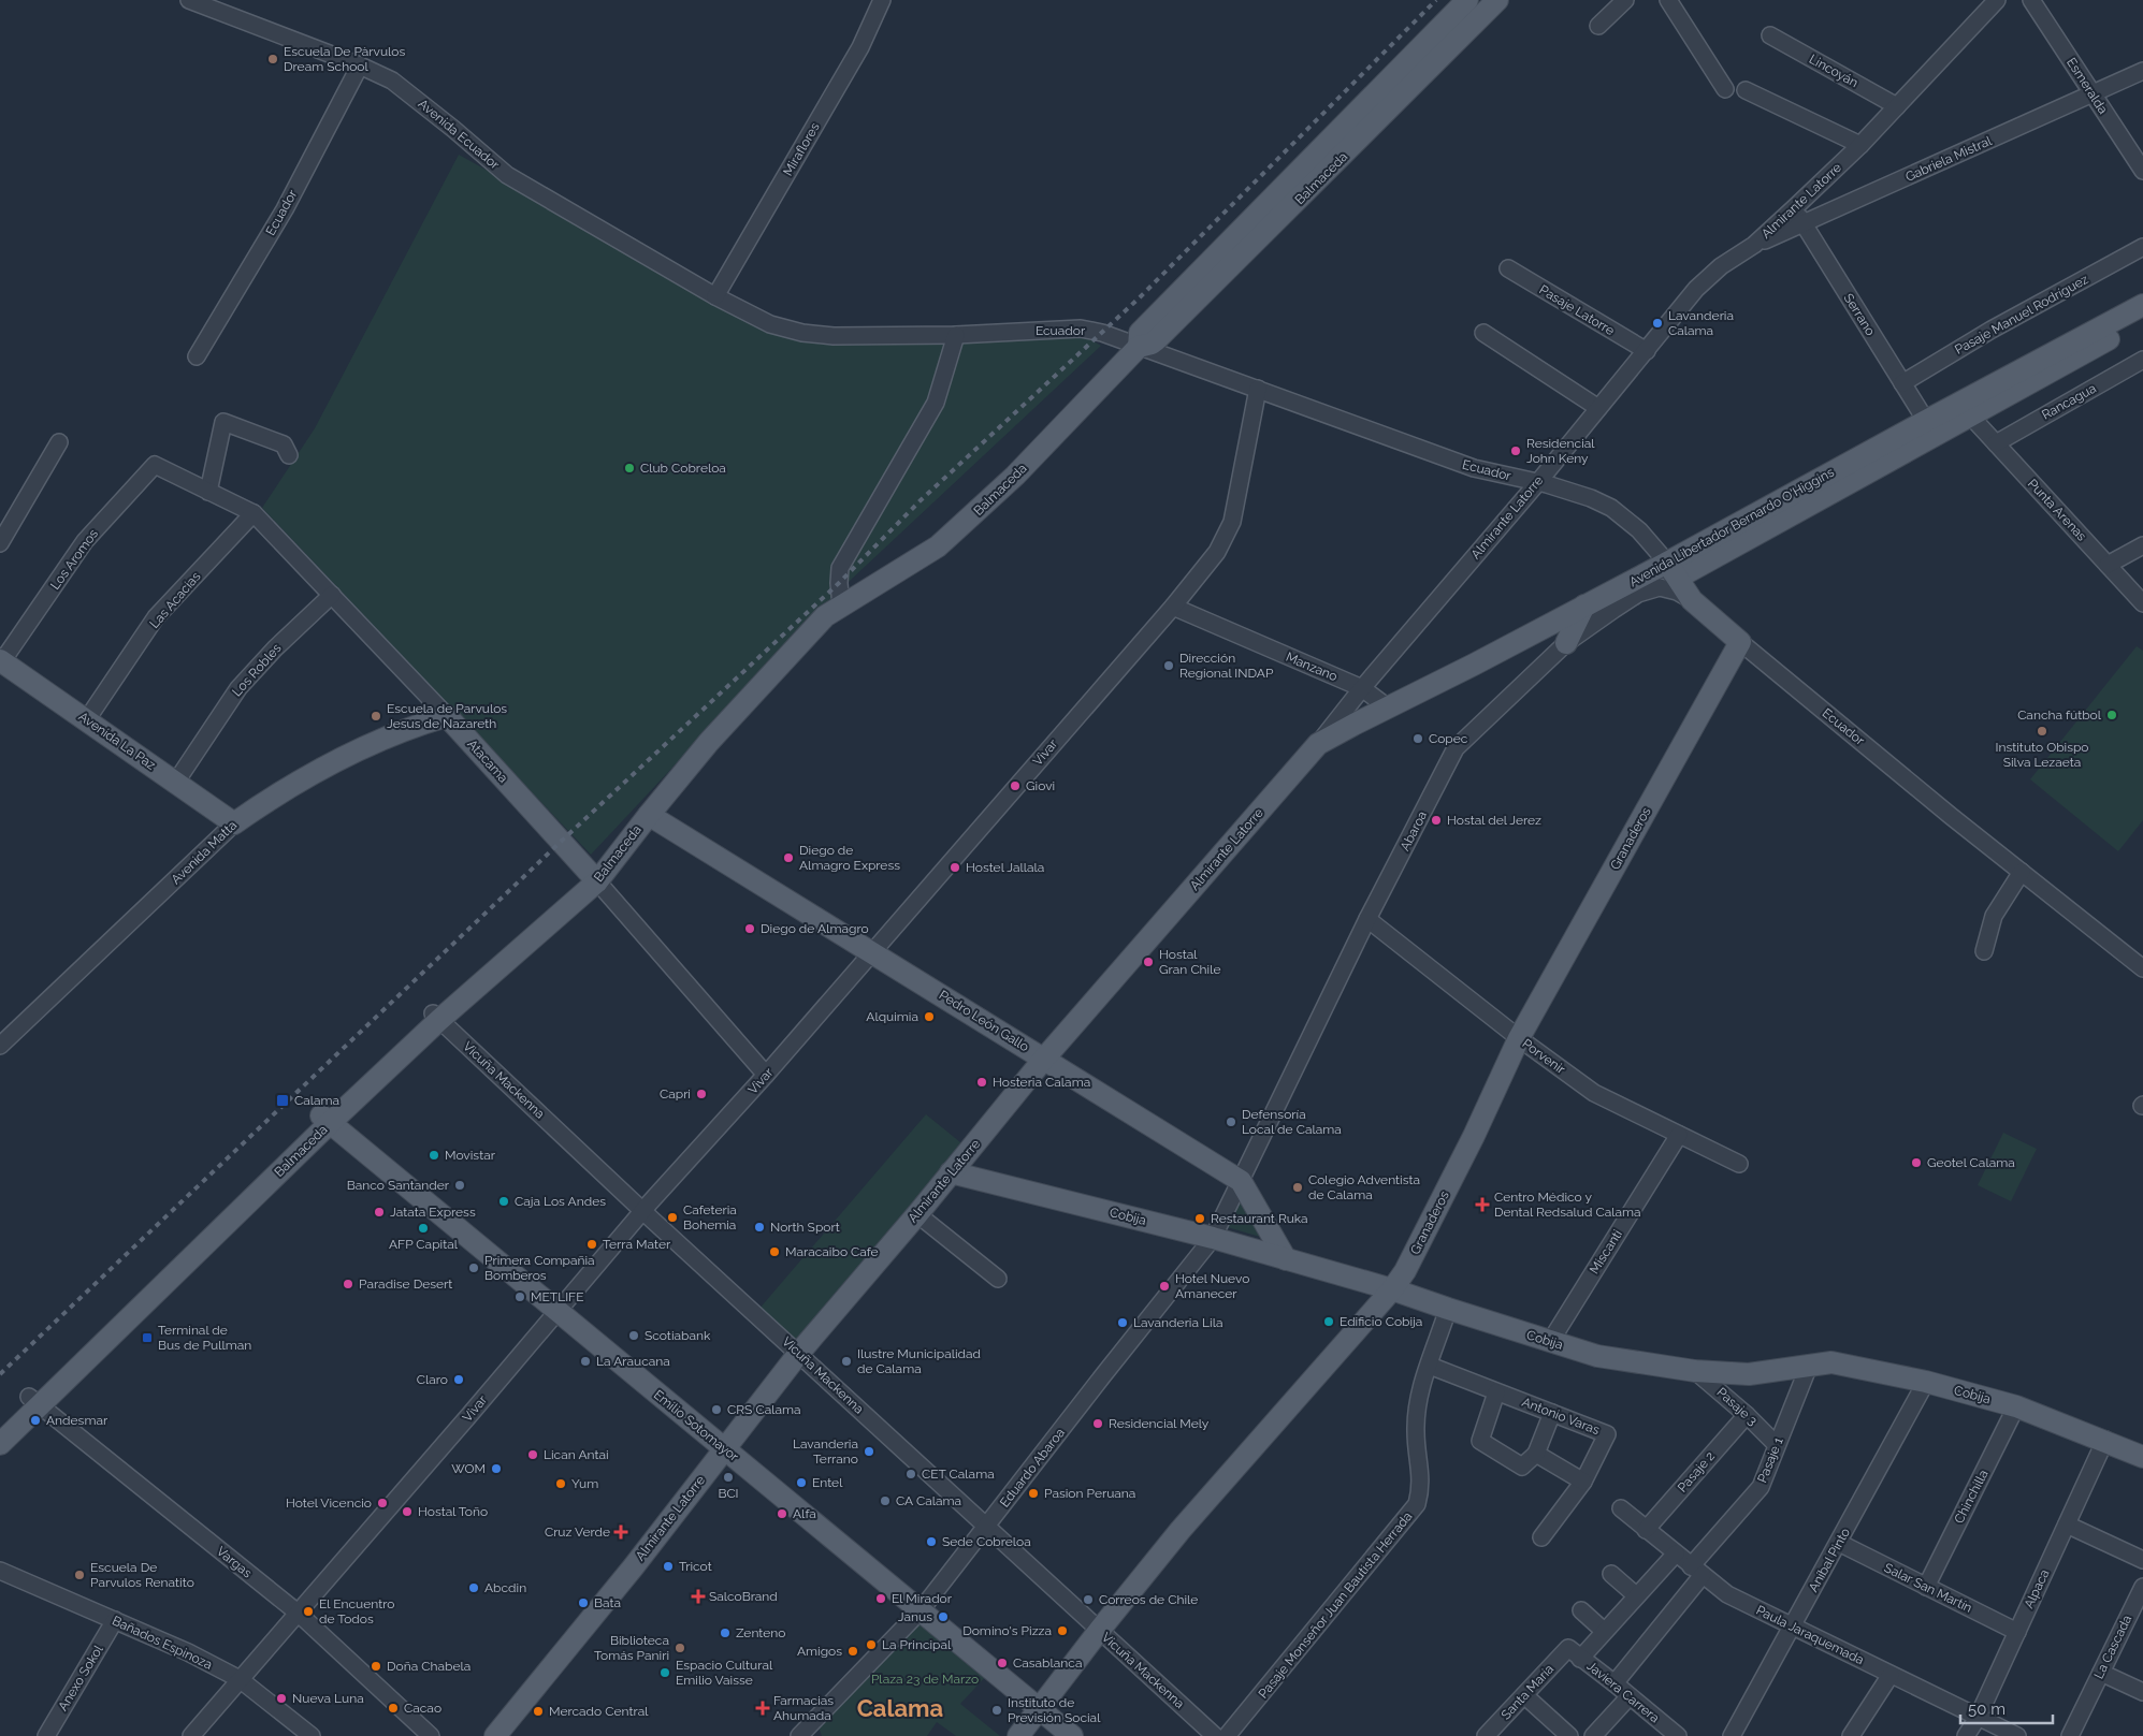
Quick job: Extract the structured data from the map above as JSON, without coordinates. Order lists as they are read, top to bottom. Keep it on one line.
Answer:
{"streets":{"main road":["Balmaceda","Almirante Latorre","Ecuador","Avenida Libertador Bernardo O'Higgins","Avenida La Paz","Atacama","Granaderos","Avenida Matta","Pedro León Gallo","Cobija","Emilio Sotomayor"],"street":["Lincoyán","Esmeralda","Avenida Ecuador","Miraflores","Gabriela Mistral","Pasaje Latorre","Serrano","Pasaje Manuel Rodríguez","Rancagua","Punta Arenas","Los Aromos","Las Acacias","Manzano","Los Robles","Vivar","Abaroa","Porvenir","Vicuña Mackenna","Miscanti","Pasaje 3","Antonio Varas","Pasaje 1","Eduardo Abaroa","Pasaje 2","Chinchilla","Aníbal Pinto","Vargas","Salar San Martín","Alpaca","Pasaje Monseñor Juan Bautista Herrada","Paula Jaraquemada","Bañados Espinoza","La Cascada","Anexo Sokol","Santa María","Javiera Carrera"]},"crossings":[["Lincoyán","Almirante Latorre"],["Esmeralda","Gabriela Mistral"],["Avenida Ecuador","Miraflores"],["Avenida Ecuador","Ecuador"],["Miraflores","Ecuador"],["Gabriela Mistral","Almirante Latorre"],["Gabriela Mistral","Serrano"],["Balmaceda","Ecuador"],["Balmaceda","Atacama"],["Balmaceda","Pedro León Gallo"],["Balmaceda","Vicuña Mackenna"],["Balmaceda","Emilio Sotomayor"],["Balmaceda","Vargas"],["Almirante Latorre","Ecuador"],["Almirante Latorre","Pasaje Latorre"],["Almirante Latorre","Serrano"],["Almirante Latorre","Avenida Libertador Bernardo O'Higgins"],["Almirante Latorre","Manzano"],["Almirante Latorre","Pedro León Gallo"],["Almirante Latorre","Vicuña Mackenna"],["Almirante Latorre","Cobija"],["Almirante Latorre","Emilio Sotomayor"],["Ecuador","Avenida Libertador Bernardo O'Higgins"],["Ecuador","Vivar"],["Ecuador","Abaroa"],["Ecuador","Granaderos"],["Serrano","Pasaje Manuel Rodríguez"],["Serrano","Avenida Libertador Bernardo O'Higgins"],["Rancagua","Punta Arenas"],["Punta Arenas","Avenida Libertador Bernardo O'Higgins"],["Avenida Libertador Bernardo O'Higgins","Manzano"],["Los Aromos","Avenida La Paz"],["Los Aromos","Atacama"],["Las Acacias","Avenida La Paz"],["Las Acacias","Atacama"],["Manzano","Vivar"],["Los Robles","Avenida La Paz"],["Los Robles","Atacama"],["Avenida La Paz","Avenida Matta"],["Vivar","Atacama"],["Vivar","Pedro León Gallo"],["Vivar","Vicuña Mackenna"],["Vivar","Emilio Sotomayor"],["Vivar","Vargas"],["Vivar","Bañados Espinoza"],["Atacama","Avenida Matta"],["Abaroa","Pedro León Gallo"],["Abaroa","Porvenir"],["Abaroa","Eduardo Abaroa"],["Granaderos","Porvenir"],["Granaderos","Vicuña Mackenna"],["Granaderos","Cobija"],["Granaderos","Emilio Sotomayor"],["Pedro León Gallo","Cobija"],["Pedro León Gallo","Eduardo Abaroa"],["Porvenir","Miscanti"],["Vicuña Mackenna","Eduardo Abaroa"],["Cobija","Miscanti"],["Cobija","Pasaje 3"],["Cobija","Pasaje 1"],["Cobija","Eduardo Abaroa"],["Cobija","Chinchilla"],["Cobija","Aníbal Pinto"],["Cobija","Alpaca"],["Cobija","Pasaje Monseñor Juan Bautista Herrada"],["Pasaje 3","Pasaje 1"],["Pasaje 3","Pasaje 2"],["Antonio Varas","Pasaje Monseñor Juan Bautista Herrada"],["Emilio Sotomayor","Eduardo Abaroa"],["Pasaje 1","Paula Jaraquemada"],["Pasaje 1","Javiera Carrera"],["Pasaje 2","Paula Jaraquemada"],["Chinchilla","Salar San Martín"],["Aníbal Pinto","Salar San Martín"],["Aníbal Pinto","Paula Jaraquemada"],["Salar San Martín","Alpaca"],["Alpaca","Paula Jaraquemada"],["Bañados Espinoza","Anexo Sokol"],["Santa María","Javiera Carrera"]],"districts":["Calama"],"parks":["Plaza 23 de Marzo"],"places":{"other":["Escuela De Pàrvulos Dream School","Lavanderia Calama","Residencial John Keny","Club Cobreloa","Dirección Regional INDAP","Cancha fútbol","Escuela de Parvulos Jesus de Nazareth","Instituto Obispo Silva Lezaeta","Copec","Giovi","Hostal del Jerez","Diego de Almagro Express","Hostel Jallala","Diego de Almagro","Hostal Gran Chile","Alquimia","Hosteria Calama","Capri","Defensoría Local de Calama","Movistar","Geotel Calama","Banco Santander","Colegio Adventista de Calama","Caja Los Andes","Jatata Express","Cafeteria Bohemia","Restaurant Ruka","North Sport","AFP Capital","Terra Mater","Maracaibo Cafe","Primera Compañia Bomberos","Paradise Desert","Hotel Nuevo Amanecer","METLIFE","Edificio Cobija","Lavanderia Lila","Scotiabank","La Araucana","Ilustre Municipalidad de Calama","Claro","CRS Calama","Andesmar","Residencial Mely","Lavanderia Terrano","Lican Antai","WOM","CET Calama","BCI","Entel","Yum","Pasion Peruana","CA Calama","Hotel Vicencio","Hostal Toño","Alfa","Sede Cobreloa","Tricot","Escuela De Parvulos Renatito","Abcdin","El Mirador","Correos de Chile","Bata","El Encuentro de Todos","Janus","Domino's Pizza","Zenteno","La Principal","Biblioteca Tomás Paniri","Amigos","Casablanca","Doña Chabela","Espacio Cultural Emilio Vaisse","Nueva Luna","Cacao","Instituto de Previsión Social","Mercado Central"],"transit":["Calama","Terminal de Bus de Pullman"],"health":["Centro Médico y Dental Redsalud Calama","Cruz Verde","SalcoBrand","Farmacias Ahumada"]},"scale_bar":"50 m"}
